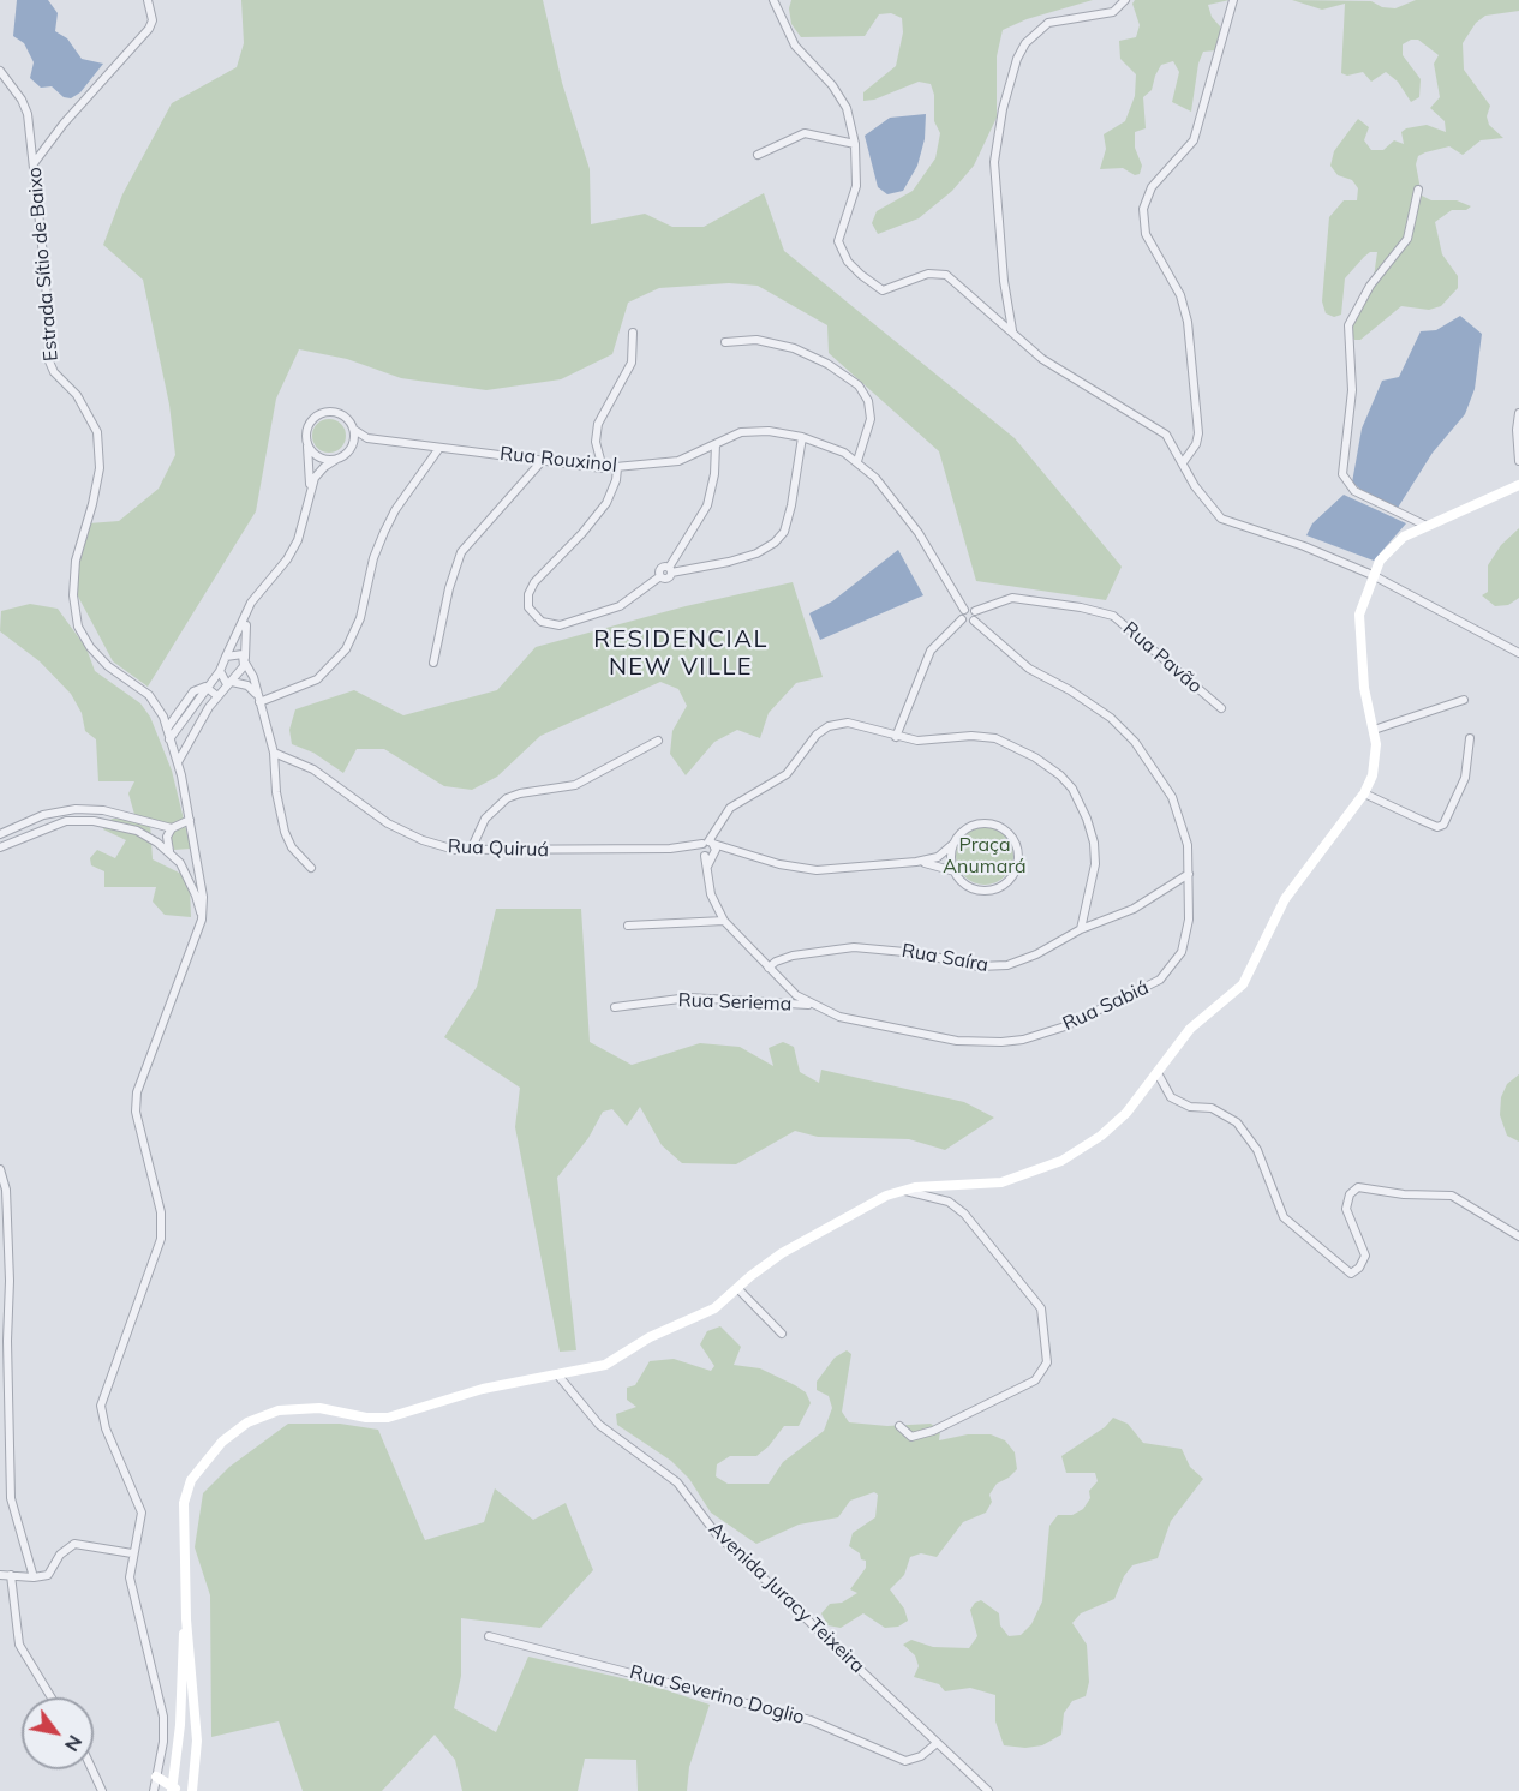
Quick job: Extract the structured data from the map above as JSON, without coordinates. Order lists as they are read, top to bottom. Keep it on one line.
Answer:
{"streets":{"street":["Estrada Sítio de Baixo","Rua Rouxinol","Rua Pavão","Rua Quiruá","Rua Saíra","Rua Seriema","Rua Sabiá","Avenida Juracy Teixeira","Rua Severino Doglio"]},"crossings":[["Rua Quiruá","Rua Sabiá"],["Rua Saíra","Rua Sabiá"],["Rua Seriema","Rua Sabiá"],["Avenida Juracy Teixeira","Rua Severino Doglio"]],"districts":["RESIDENCIAL NEW VILLE"],"parks":["Praça Anumará"],"north":"bottom right"}
